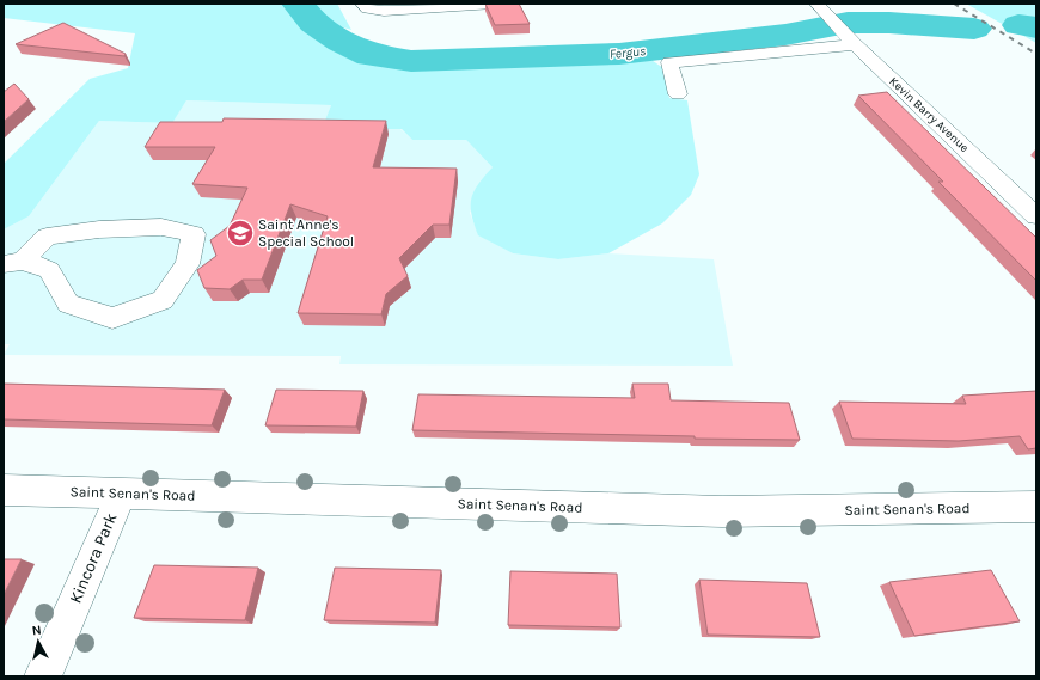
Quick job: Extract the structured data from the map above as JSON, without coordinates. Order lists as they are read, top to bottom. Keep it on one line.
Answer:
{"streets":{"street":["Kevin Barry Avenue","Saint Senan's Road","Kincora Park"]},"crossings":[["Saint Senan's Road","Kincora Park"]],"water":["Fergus"],"places":{"school or university":["Saint Anne's Special School"]},"north":"top"}
